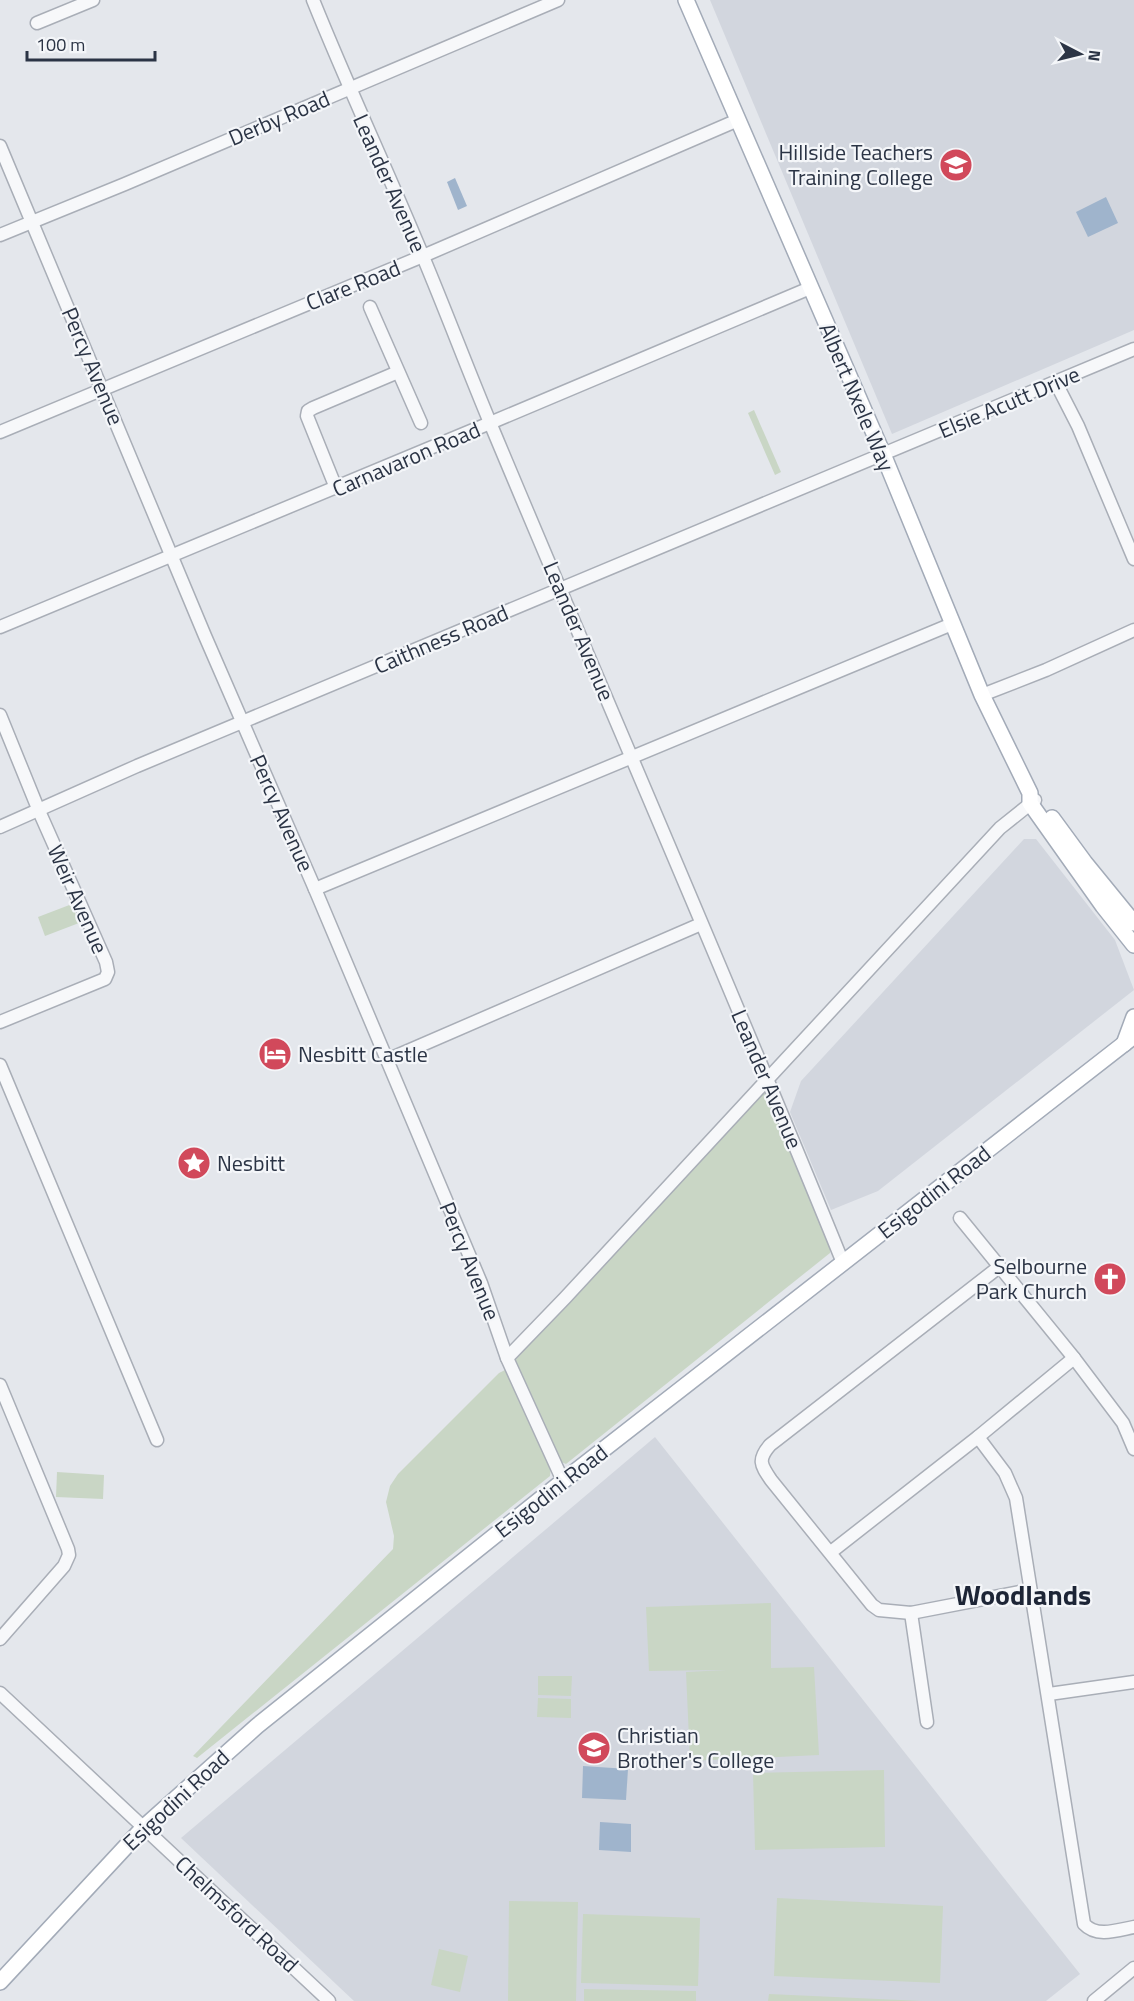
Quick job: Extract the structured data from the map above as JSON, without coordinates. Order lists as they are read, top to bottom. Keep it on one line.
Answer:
{"streets":{"main road":["Albert Nxele Way","Esigodini Road"],"street":["Derby Road","Leander Avenue","Clare Road","Percy Avenue","Elsie Acutt Drive","Carnavaron Road","Caithness Road","Weir Avenue","Chelmsford Road"]},"crossings":[["Derby Road","Leander Avenue"],["Derby Road","Percy Avenue"],["Leander Avenue","Clare Road"],["Leander Avenue","Carnavaron Road"],["Leander Avenue","Caithness Road"],["Leander Avenue","Esigodini Road"],["Clare Road","Percy Avenue"],["Clare Road","Albert Nxele Way"],["Percy Avenue","Carnavaron Road"],["Percy Avenue","Caithness Road"],["Percy Avenue","Esigodini Road"],["Albert Nxele Way","Elsie Acutt Drive"],["Albert Nxele Way","Carnavaron Road"],["Albert Nxele Way","Caithness Road"],["Elsie Acutt Drive","Caithness Road"],["Caithness Road","Weir Avenue"],["Esigodini Road","Chelmsford Road"]],"districts":["Woodlands"],"places":{"school or university":["Hillside Teachers Training College","Christian Brother's College"],"hotel":["Nesbitt Castle"],"place":["Nesbitt"],"church":["Selbourne Park Church"]},"scale_bar":"100 m","north":"right"}
